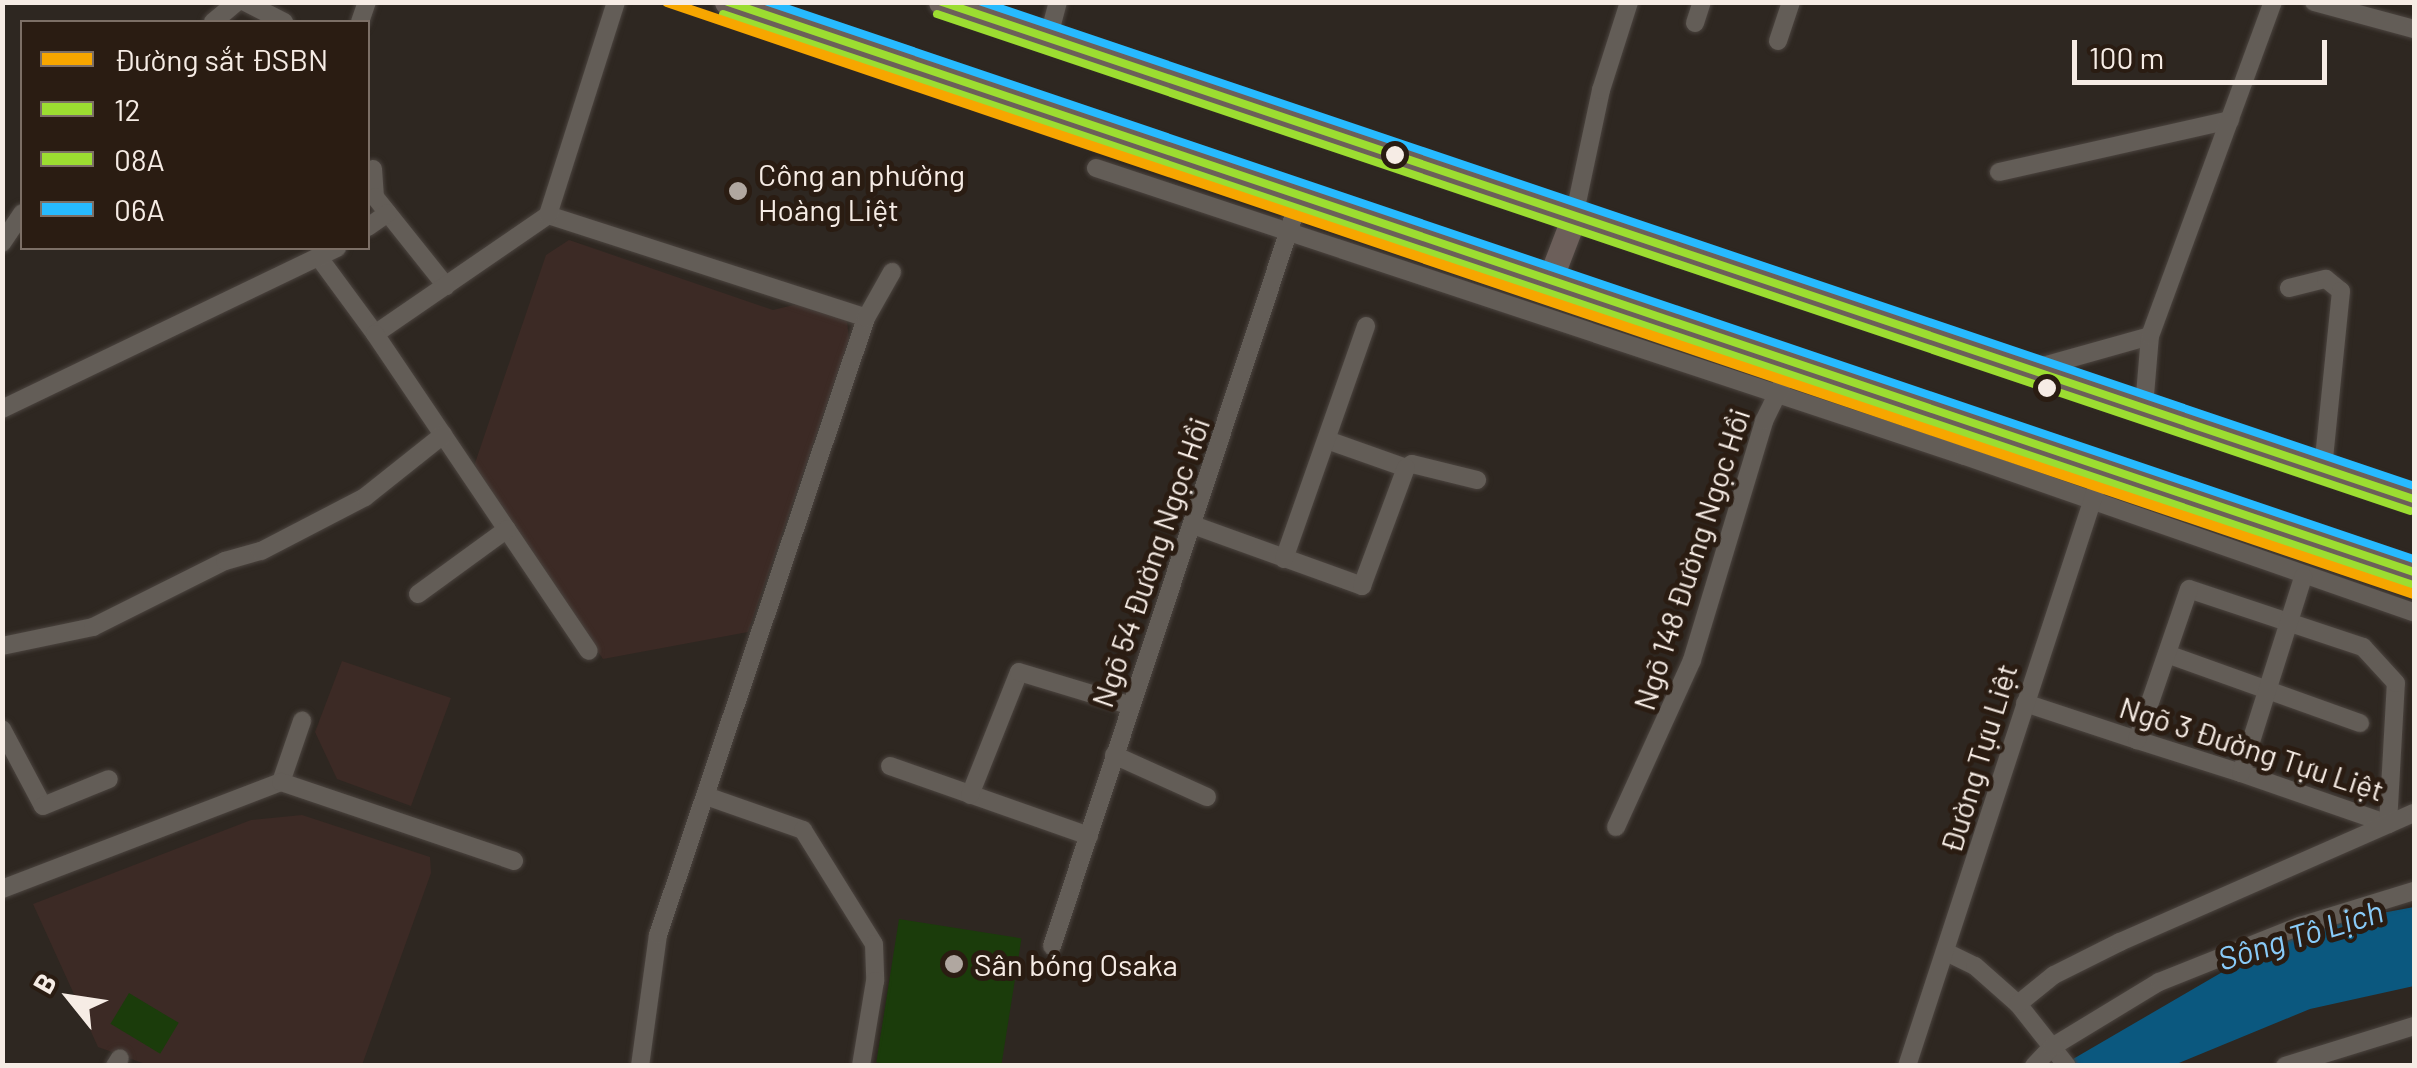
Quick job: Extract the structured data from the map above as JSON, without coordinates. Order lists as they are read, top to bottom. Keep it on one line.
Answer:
{"streets":{"street":["Ngõ 148 Đường Ngọc Hồi","Ngõ 54 Đường Ngọc Hồi","Ngõ 3 Đường Tựu Liệt","Đường Tựu Liệt"]},"crossings":[["Ngõ 3 Đường Tựu Liệt","Đường Tựu Liệt"]],"water":["Sông Tô Lịch"],"places":["Công an phường Hoàng Liệt","Sân bóng Osaka"],"lines":["rail line ĐSBN","transit line 12","transit line 06A","transit line 08A"],"legend":["Đường sắt ĐSBN","12","08A","06A"],"scale_bar":"100 m","north":"top left"}
